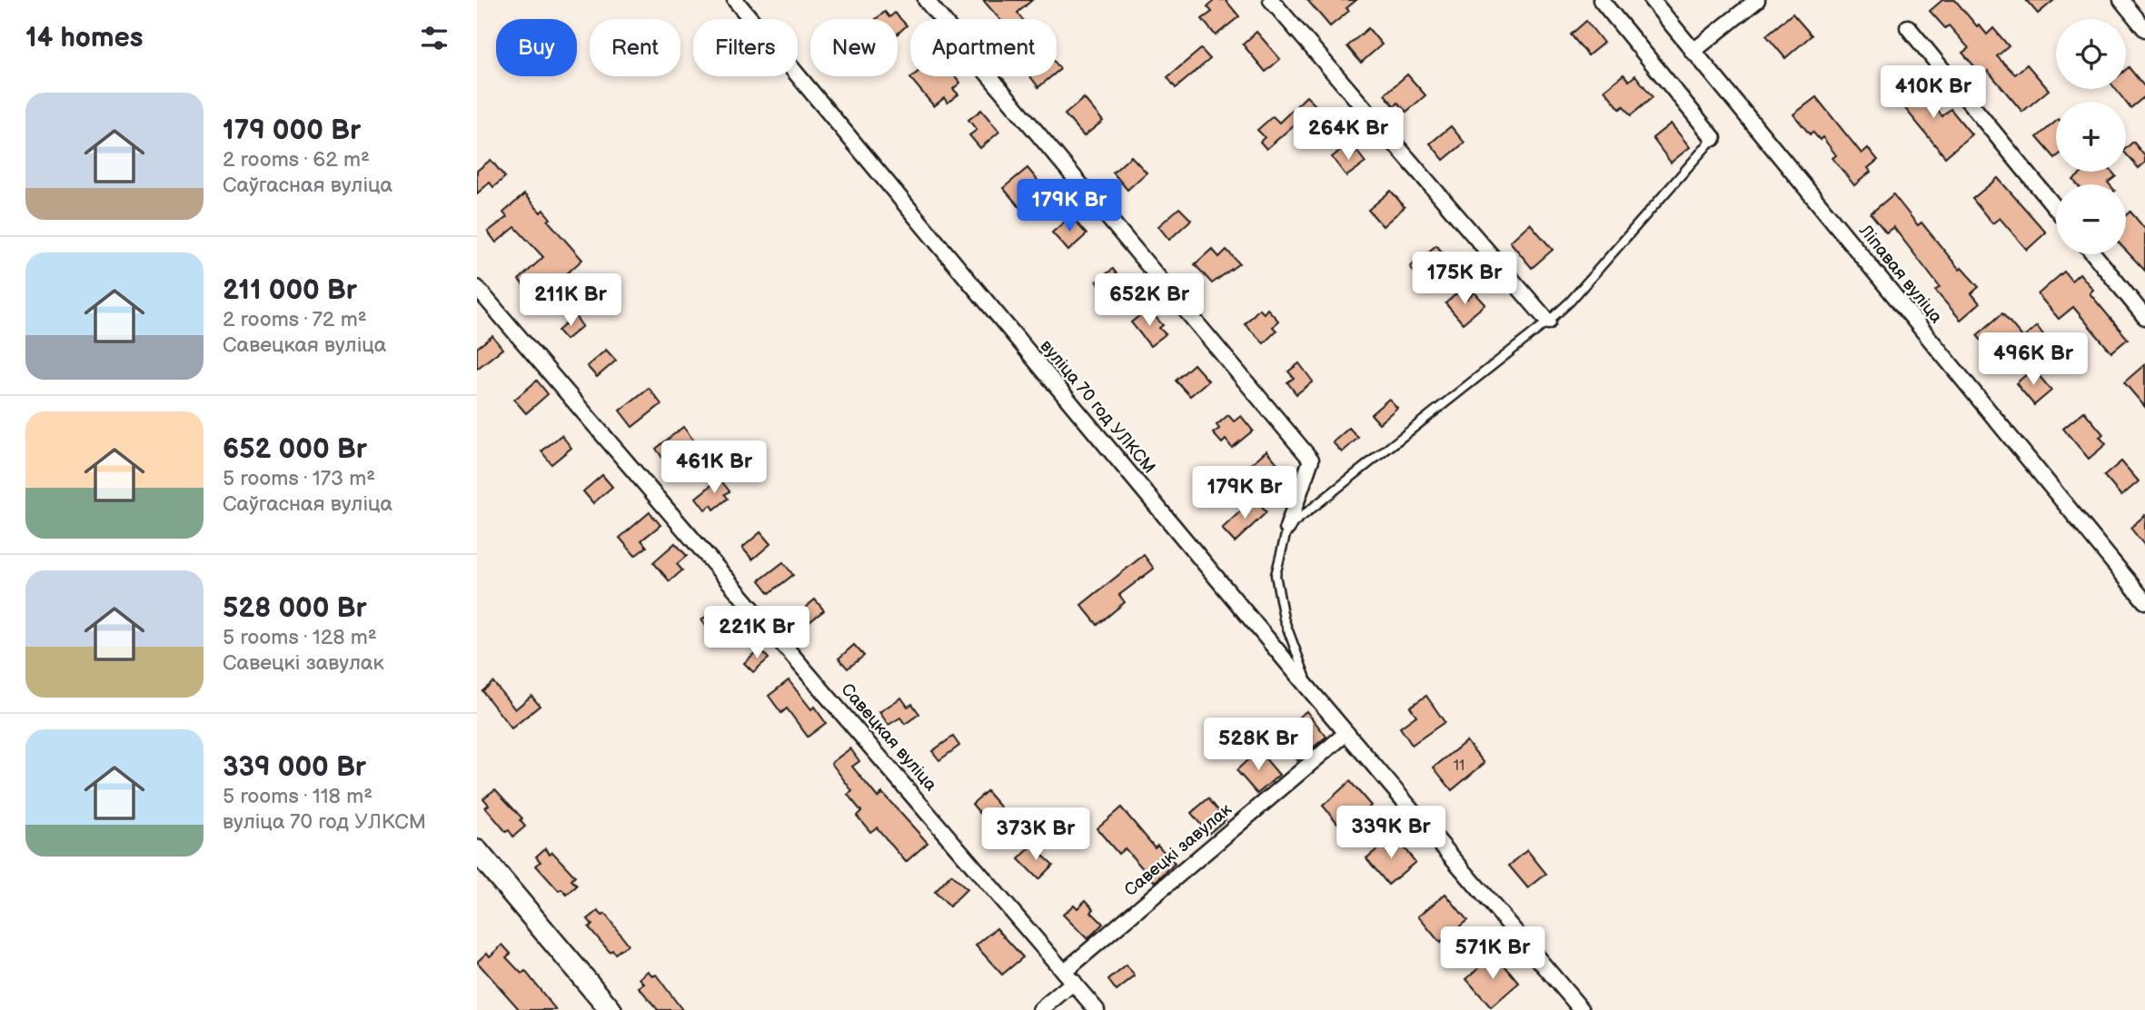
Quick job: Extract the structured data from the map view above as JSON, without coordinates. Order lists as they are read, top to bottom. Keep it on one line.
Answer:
{"streets":{"street":["Ліпавая вуліца","вуліца 70 год УЛКСМ","Савецкая вуліца","Савецкі завулак"]},"crossings":[["вуліца 70 год УЛКСМ","Савецкі завулак"],["Савецкая вуліца","Савецкі завулак"]],"house_numbers":["11"],"page":{"heading":"14 homes","map_buttons":["+","−"],"chip":["Buy","Rent","Filters","New","Apartment"],"price":["410K Br","264K Br","179K Br","175K Br","211K Br","652K Br","496K Br","461K Br","179K Br","221K Br","528K Br","339K Br","373K Br","571K Br"],"list":[{"name":"179 000 Br","note":"2 rooms · 62 m² · Саўгасная вуліца"},{"name":"211 000 Br","note":"2 rooms · 72 m² · Савецкая вуліца"},{"name":"652 000 Br","note":"5 rooms · 173 m² · Саўгасная вуліца"},{"name":"528 000 Br","note":"5 rooms · 128 m² · Савецкі завулак"},{"name":"339 000 Br","note":"5 rooms · 118 m² · вуліца 70 год УЛКСМ"}]}}
